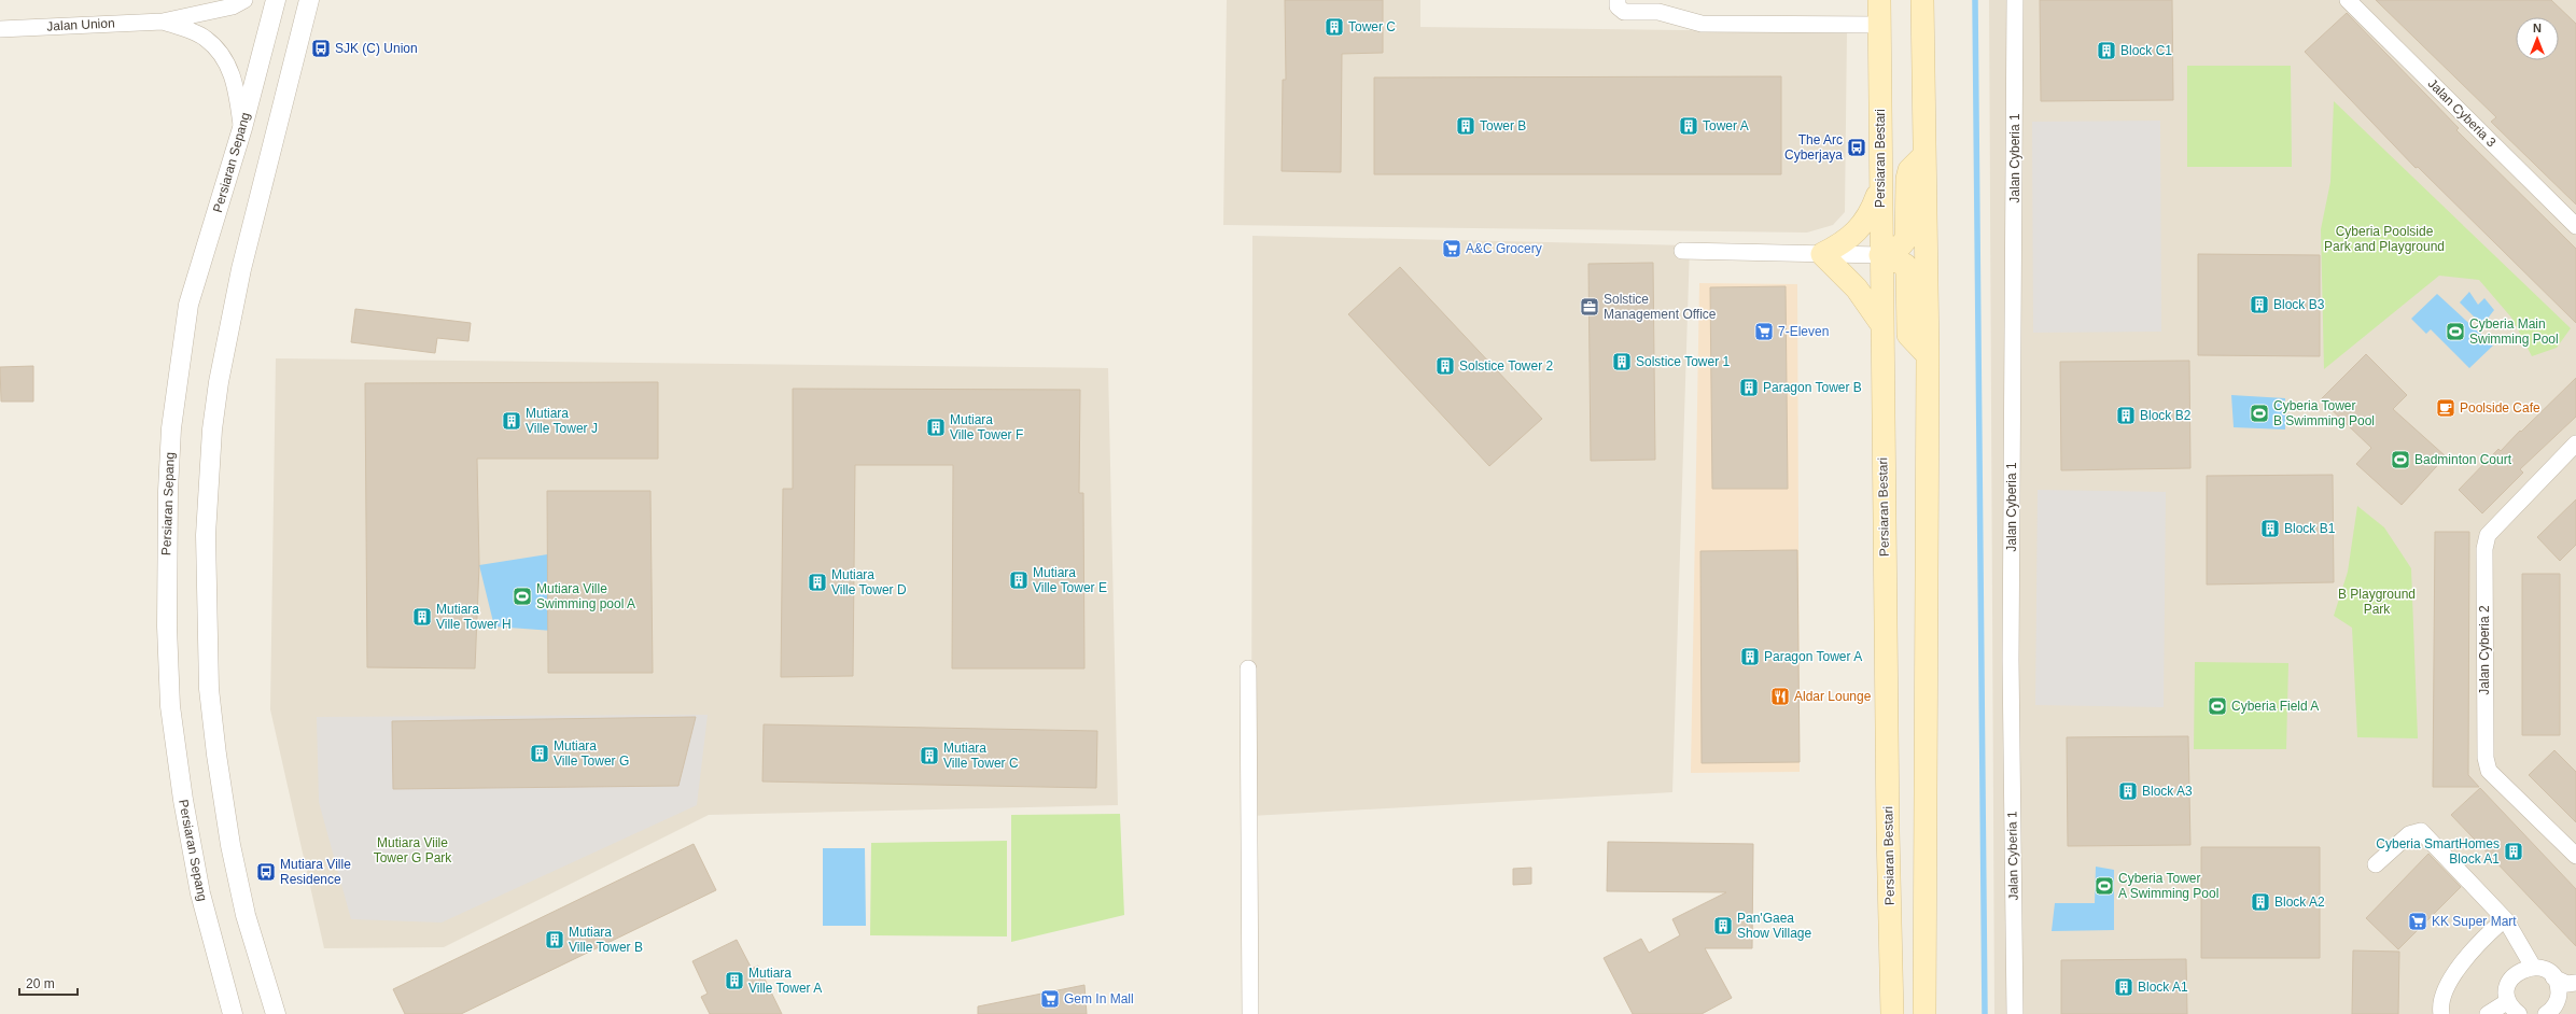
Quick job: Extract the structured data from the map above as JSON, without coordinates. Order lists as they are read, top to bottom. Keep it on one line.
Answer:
{"streets":{"main road":["Persiaran Bestari"],"street":["Jalan Union","Jalan Cyberia 3","Jalan Cyberia 1","Persiaran Sepang","Jalan Cyberia 2"]},"crossings":[["Jalan Union","Persiaran Sepang"]],"parks":["Cyberia Poolside Park and Playground","B Playground Park","Mutiara Viile Tower G Park"],"places":{"building":["Tower C","Block C1","Tower B","Tower A","Block B3","Solstice Tower 1","Solstice Tower 2","Paragon Tower B","Block B2","Mutiara Ville Tower J","Mutiara Ville Tower F","Block B1","Mutiara Ville Tower E","Mutiara Ville Tower D","Mutiara Ville Tower H","Paragon Tower A","Mutiara Ville Tower G","Mutiara Ville Tower C","Block A3","Cyberia SmartHomes Block A1","Block A2","Pan'Gaea Show Village","Mutiara Ville Tower B","Mutiara Ville Tower A","Block A1"],"bus stop":["SJK (C) Union","The Arc Cyberjaya","Mutiara Ville Residence"],"supermarket":["A&C Grocery","7-Eleven","KK Super Mart","Gem In Mall"],"office":["Solstice Management Office"],"sports":["Cyberia Main Swimming Pool","Cyberia Tower B Swimming Pool","Badminton Court","Mutiara Ville Swimming pool A","Cyberia Field A","Cyberia Tower A Swimming Pool"],"cafe":["Poolside Cafe"],"restaurant":["Aldar Lounge"]},"scale_bar":"20 m","north":"top"}
